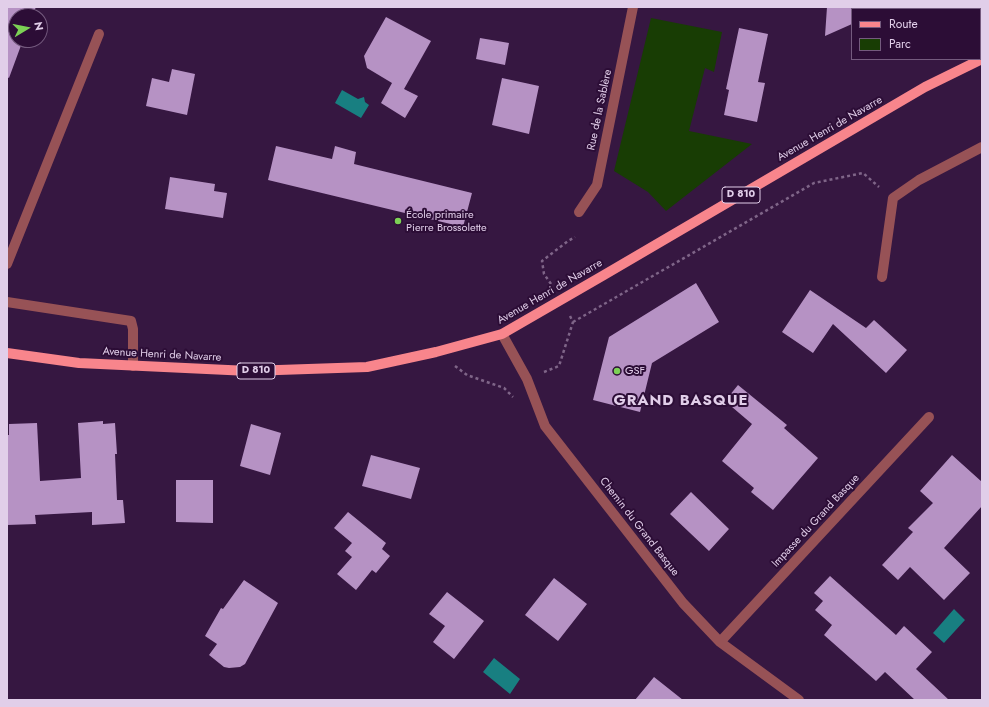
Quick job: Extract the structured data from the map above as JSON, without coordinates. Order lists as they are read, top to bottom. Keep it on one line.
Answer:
{"streets":{"main road":["Avenue Henri de Navarre","D 810"],"street":["Rue de la Sablère","Impasse du Grand Basque","Chemin du Grand Basque"]},"crossings":[["Avenue Henri de Navarre","Chemin du Grand Basque"],["Impasse du Grand Basque","Chemin du Grand Basque"]],"districts":["GRAND BASQUE"],"places":["École primaire Pierre Brossolette","GSF"],"legend":["Route","Parc"],"north":"right"}
